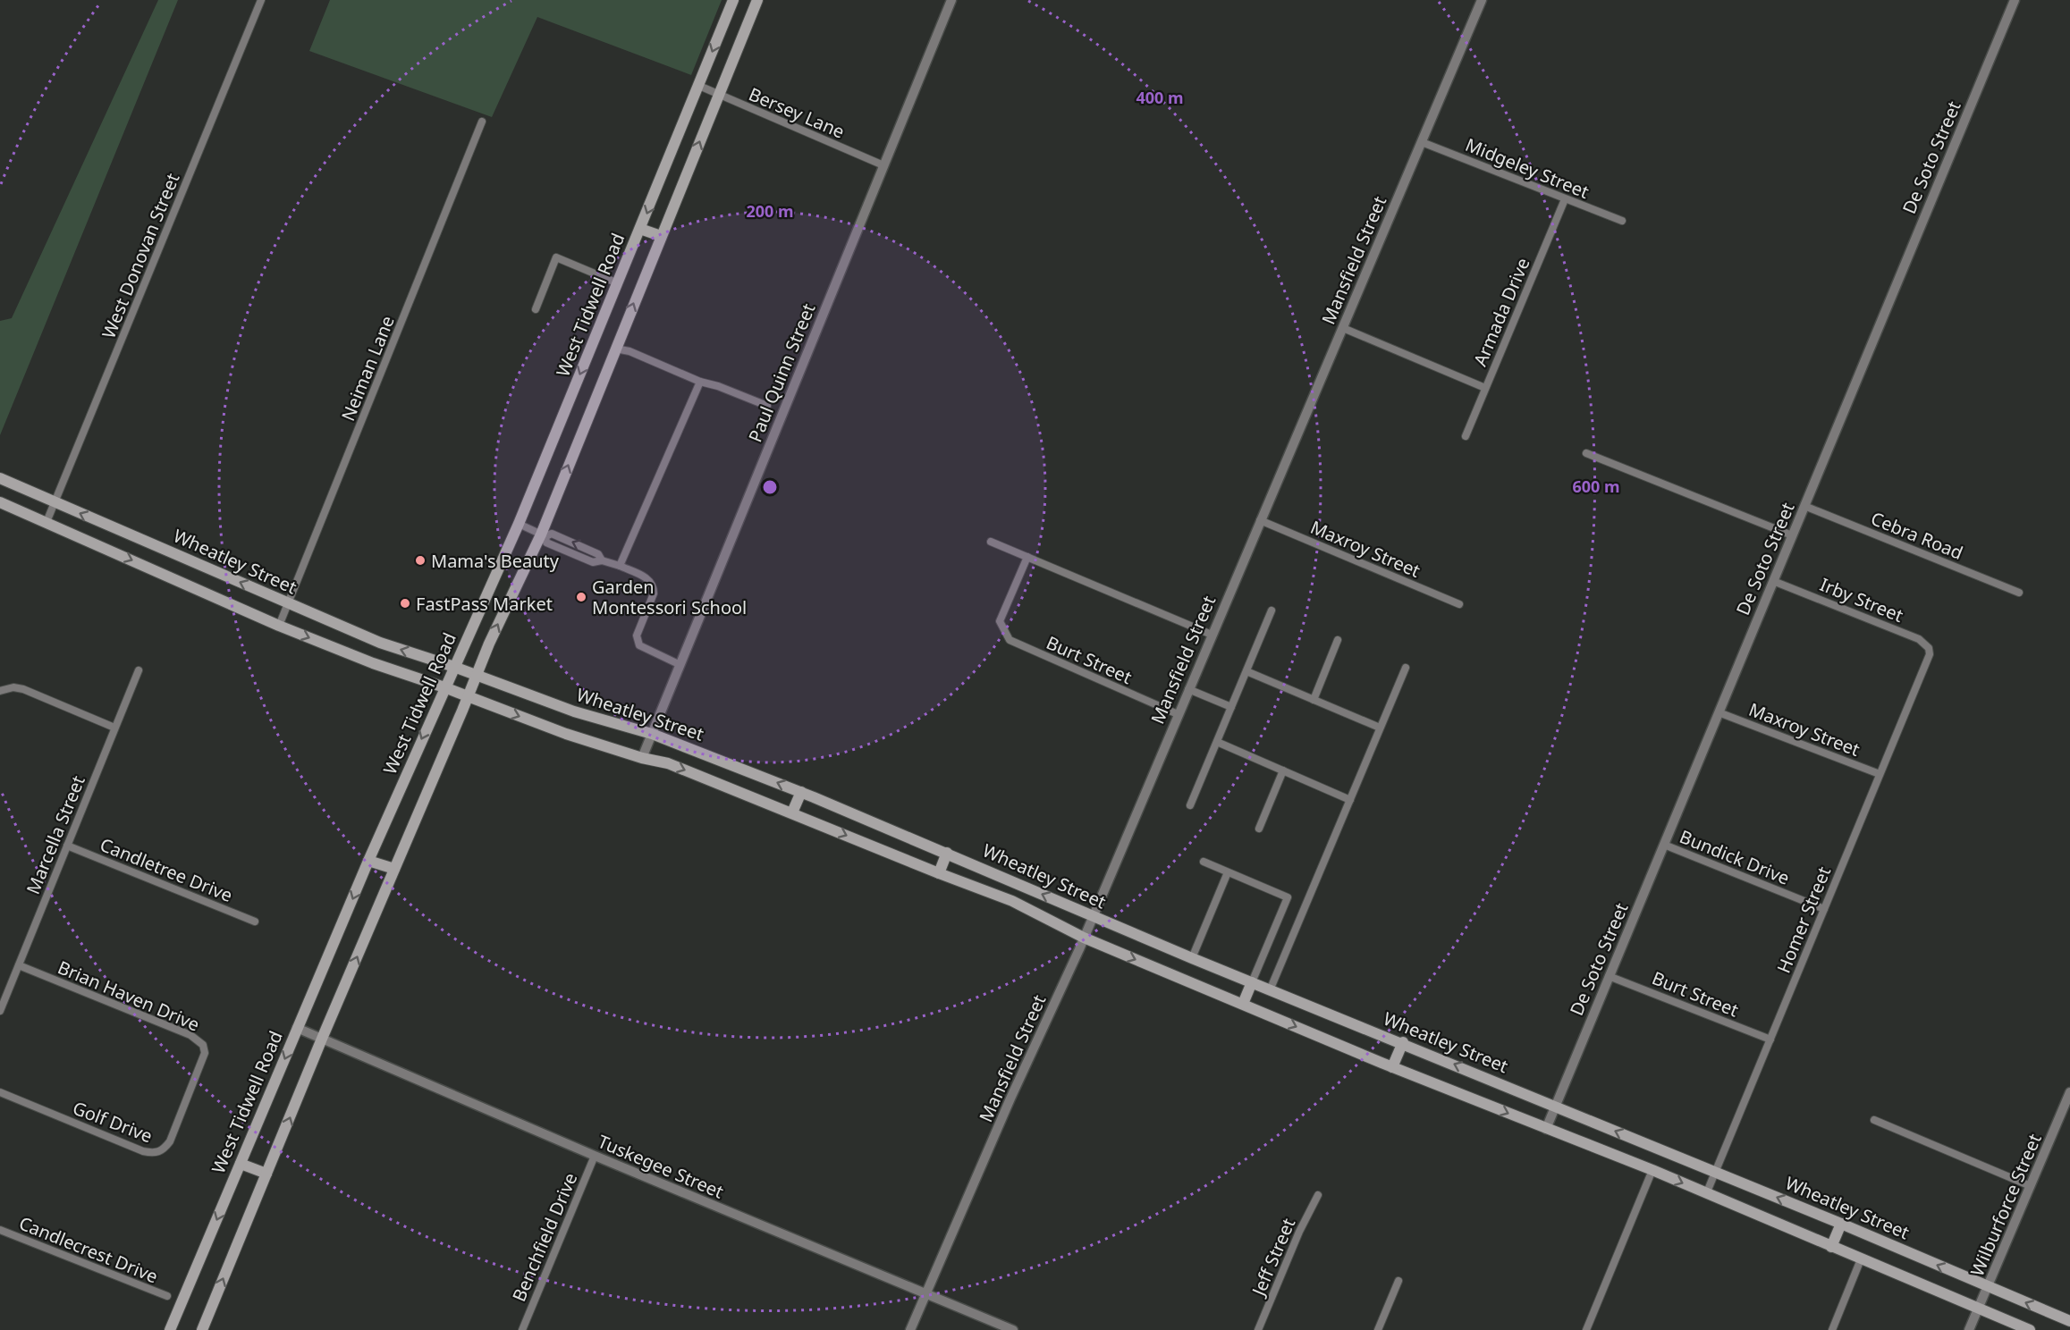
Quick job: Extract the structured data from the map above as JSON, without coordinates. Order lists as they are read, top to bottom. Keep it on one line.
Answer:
{"streets":{"main road":["West Tidwell Road","Wheatley Street"],"street":["Bersey Lane","De Soto Street","Midgeley Street","West Donovan Street","Mansfield Street","Armada Drive","Neiman Lane","Paul Quinn Street","Cebra Road","Maxroy Street","Irby Street","Burt Street","Marcella Street","Bundick Drive","Candletree Drive","Homer Street","Brian Haven Drive","Golf Drive","Tuskegee Street","Wilburforce Street","Benchfield Drive","Candlecrest Drive","Jeff Street"]},"crossings":[["Bersey Lane","West Tidwell Road"],["Bersey Lane","Paul Quinn Street"],["De Soto Street","Cebra Road"],["De Soto Street","Maxroy Street"],["De Soto Street","Wheatley Street"],["De Soto Street","Irby Street"],["De Soto Street","Burt Street"],["De Soto Street","Bundick Drive"],["Midgeley Street","Mansfield Street"],["Midgeley Street","Armada Drive"],["West Donovan Street","Wheatley Street"],["Mansfield Street","Maxroy Street"],["Mansfield Street","Wheatley Street"],["Mansfield Street","Burt Street"],["Mansfield Street","Tuskegee Street"],["West Tidwell Road","Wheatley Street"],["West Tidwell Road","Tuskegee Street"],["Neiman Lane","Wheatley Street"],["Paul Quinn Street","Wheatley Street"],["Maxroy Street","Homer Street"],["Wheatley Street","Homer Street"],["Wheatley Street","Wilburforce Street"],["Irby Street","Homer Street"],["Burt Street","Homer Street"],["Marcella Street","Candletree Drive"],["Marcella Street","Brian Haven Drive"],["Bundick Drive","Homer Street"],["Brian Haven Drive","Golf Drive"],["Tuskegee Street","Benchfield Drive"]],"places":["Mama's Beauty","Garden Montessori School","FastPass Market"],"rings":["400 m","200 m","600 m"]}
